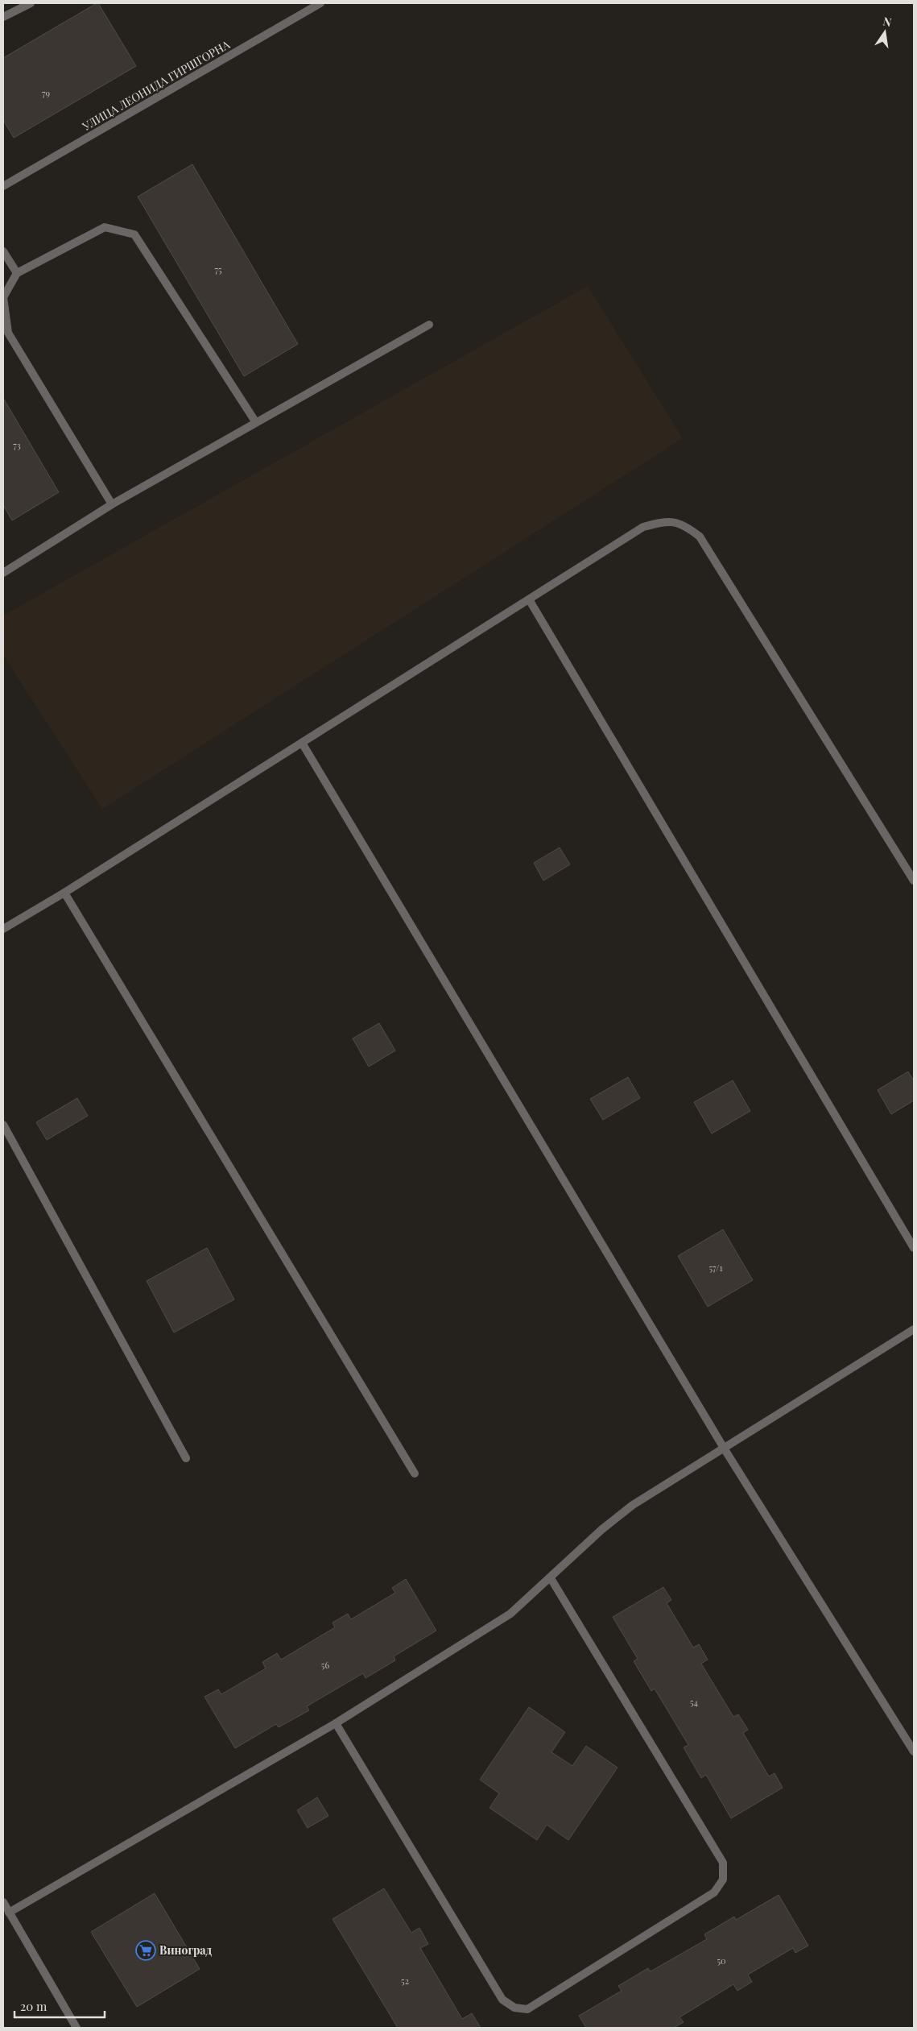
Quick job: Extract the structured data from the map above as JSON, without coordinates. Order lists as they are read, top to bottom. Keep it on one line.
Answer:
{"streets":{"street":["УЛИЦА ЛЕОНИДА ГИРШГОРНА"]},"places":{"supermarket":["Виноград"]},"house_numbers":["79","75","73","57/1","56","54","50","52"],"scale_bar":"20 m","north":"top"}
